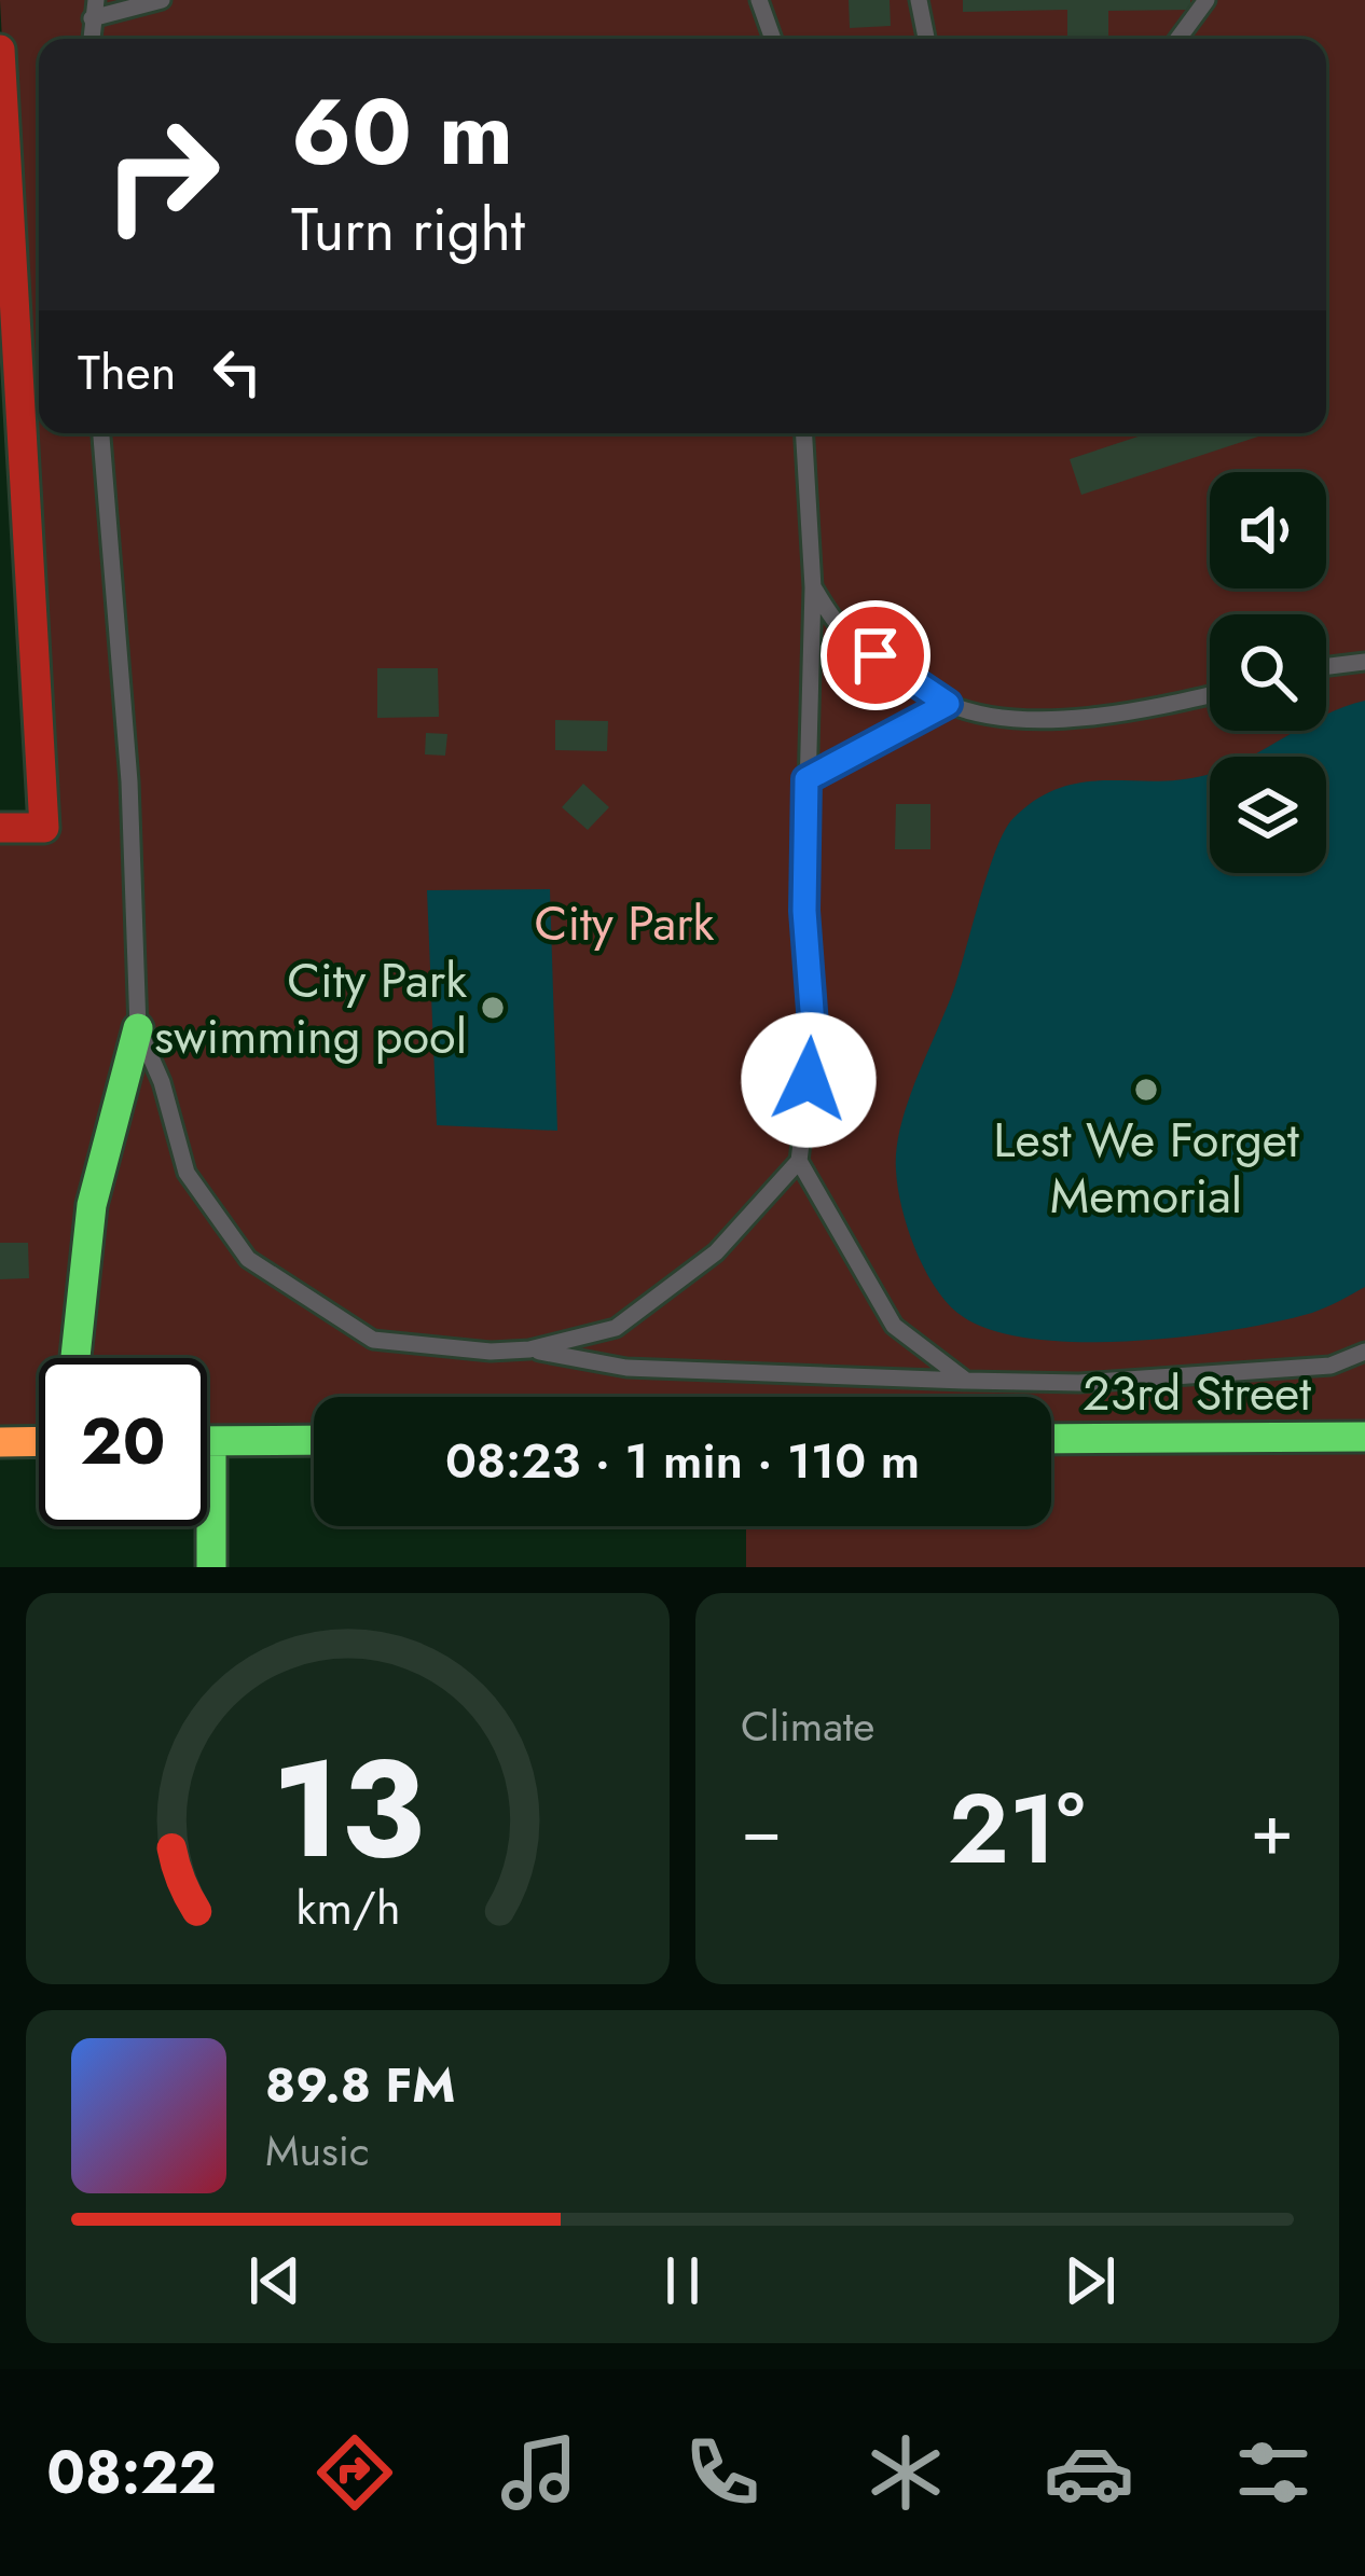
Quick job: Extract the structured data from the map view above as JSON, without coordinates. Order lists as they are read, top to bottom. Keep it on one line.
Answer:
{"streets":{"street":["23rd Street"]},"parks":["City Park"],"places":["City Park swimming pool","Lest We Forget Memorial"],"page":{"turn":["60 m","Turn right"],"then":"Then","limit":"20","trip":"08:23 · 1 min · 110 m","tile":"Climate","heat":["−","21°","+"],"song":["89.8 FM","Music"],"tabs":"08:22","gauge":["13","km/h"]}}
